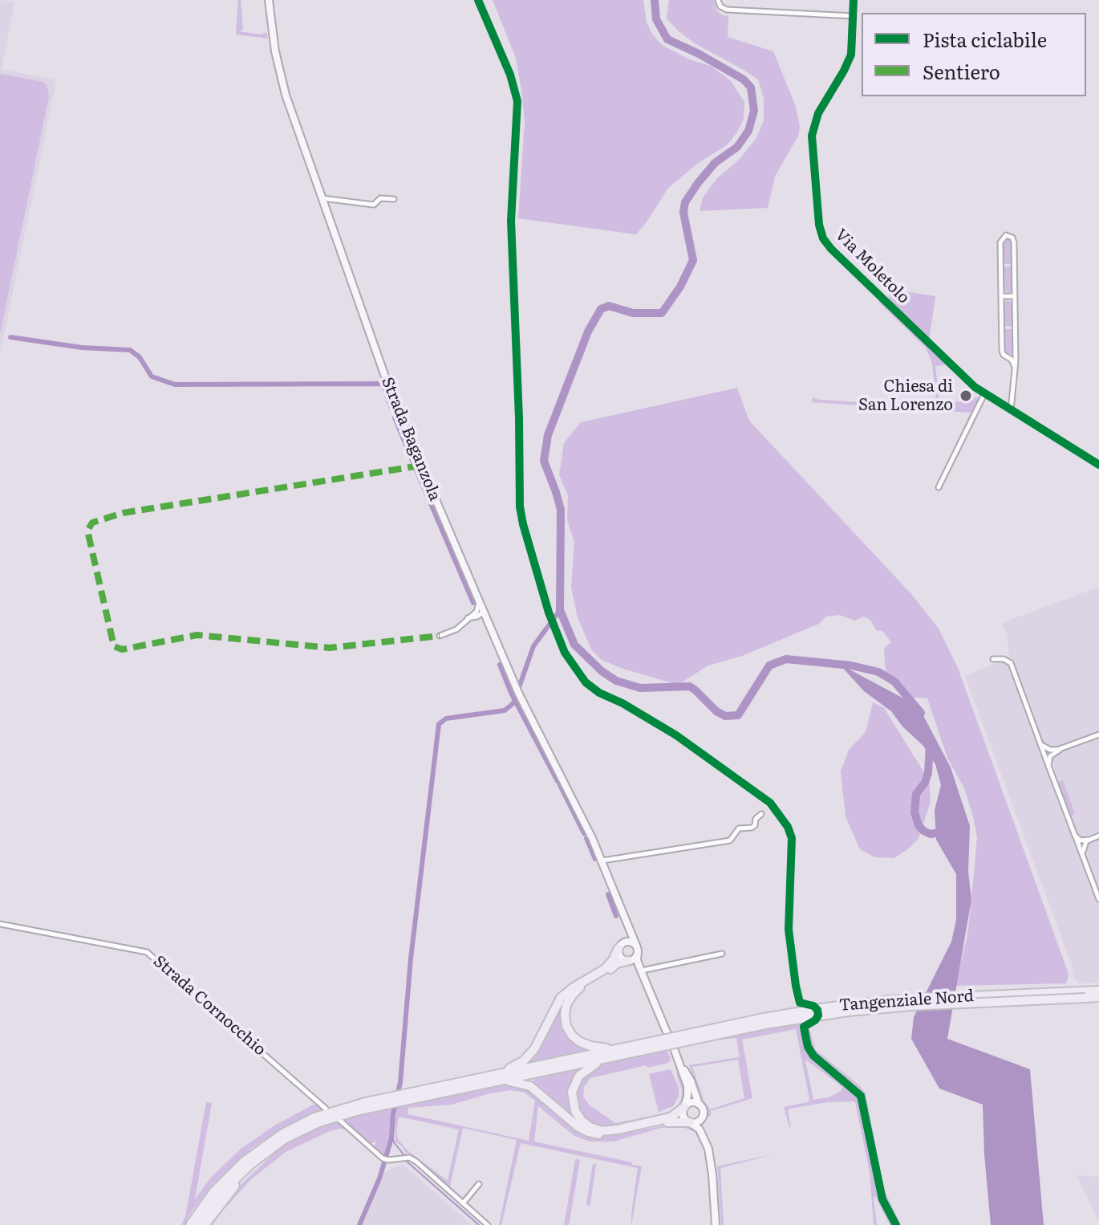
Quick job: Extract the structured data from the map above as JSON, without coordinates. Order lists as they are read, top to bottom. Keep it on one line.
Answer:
{"streets":{"highway":["Tangenziale Nord"],"main road":["Strada Baganzola"],"street":["Via Moletolo","Strada Cornocchio"]},"places":["Chiesa di San Lorenzo"],"legend":["Pista ciclabile","Sentiero"]}
